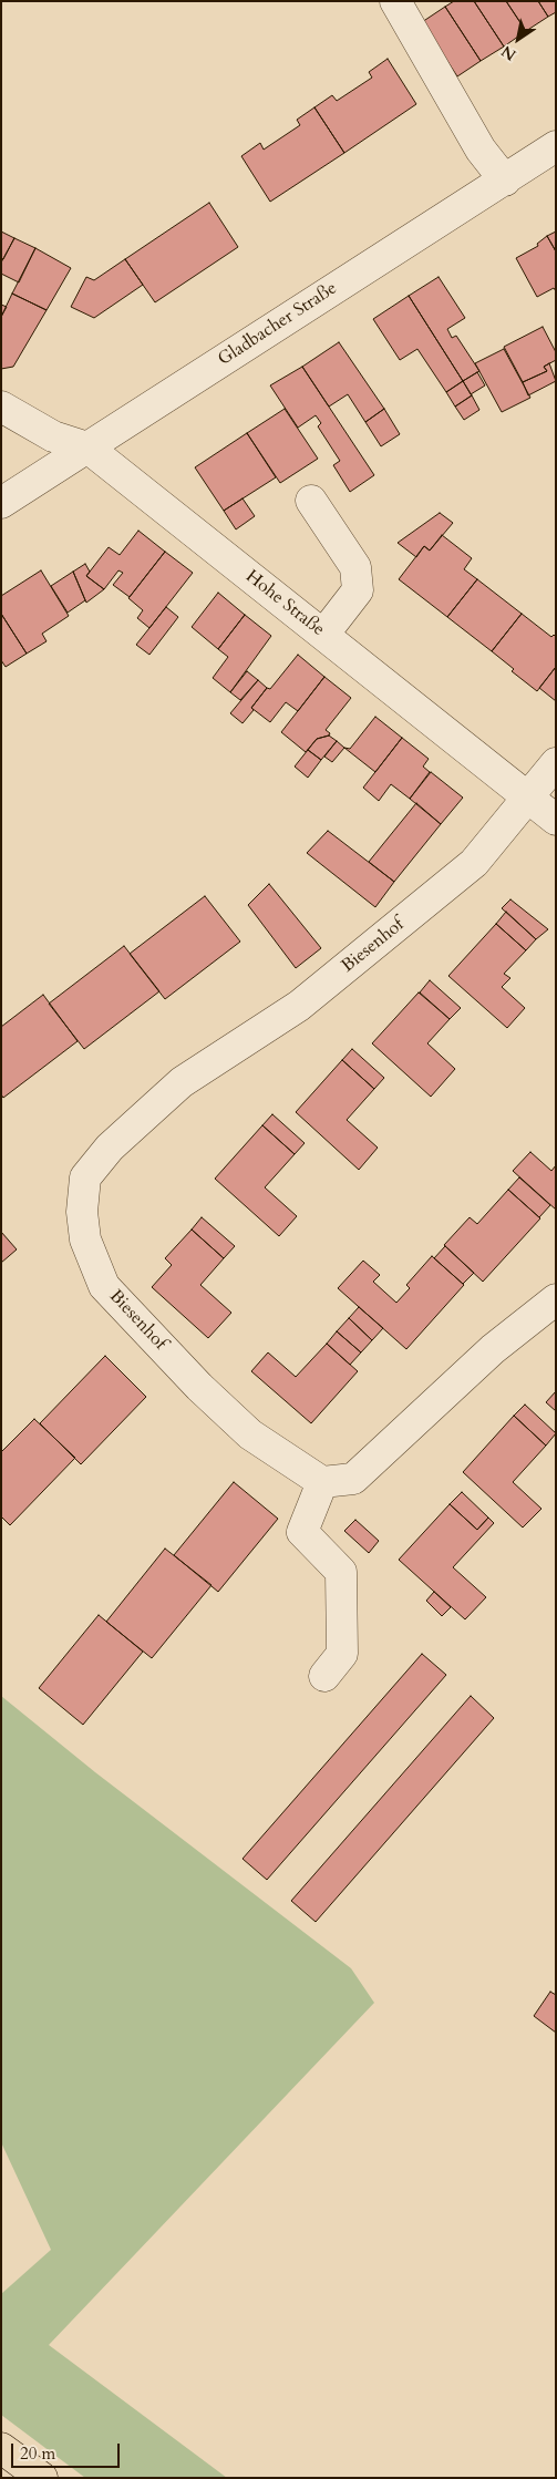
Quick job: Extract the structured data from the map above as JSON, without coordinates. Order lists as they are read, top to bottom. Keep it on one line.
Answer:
{"streets":{"street":["Gladbacher Straße","Hohe Straße","Biesenhof"]},"crossings":[["Gladbacher Straße","Hohe Straße"],["Hohe Straße","Biesenhof"]],"scale_bar":"20 m","north":"bottom left"}
